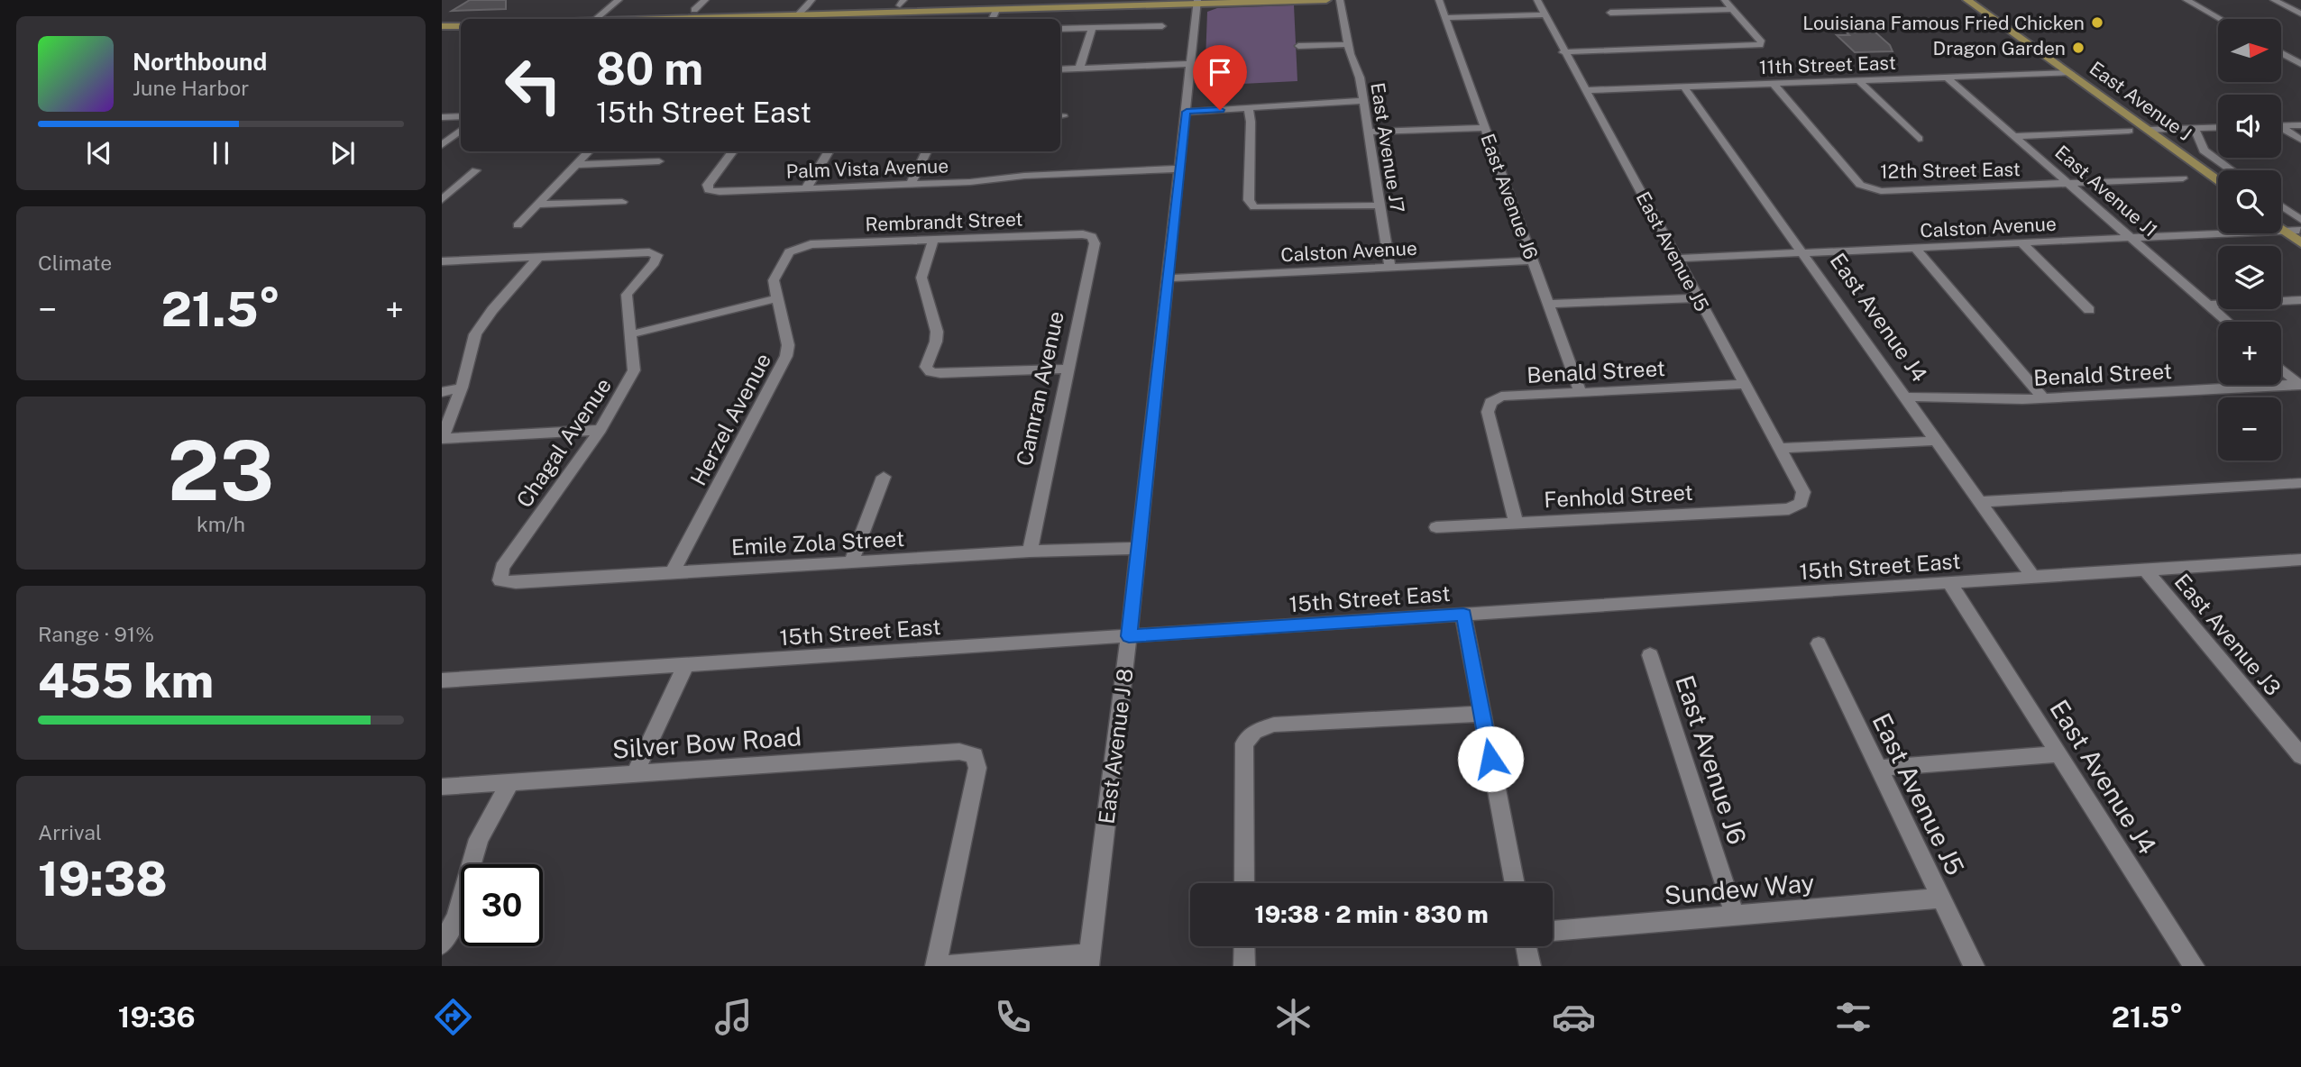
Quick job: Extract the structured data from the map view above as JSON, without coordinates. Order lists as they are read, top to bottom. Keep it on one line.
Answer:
{"streets":{"main road":["East Avenue J"],"street":["11th Street East","East Avenue J7","Palm Vista Avenue","12th Street East","East Avenue J1","East Avenue J6","Rembrandt Street","Calston Avenue","East Avenue J5","East Avenue J4","Benald Street","Camran Avenue","Herzel Avenue","Chagal Avenue","Fenhold Street","Emile Zola Street","15th Street East","East Avenue J3","Silver Bow Road","East Avenue J 8","Sundew Way"]},"crossings":[["11th Street East","East Avenue J"],["11th Street East","12th Street East"],["11th Street East","East Avenue J1"],["11th Street East","East Avenue J5"],["11th Street East","East Avenue J4"],["East Avenue J7","Calston Avenue"],["Palm Vista Avenue","East Avenue J 8"],["12th Street East","East Avenue J1"],["East Avenue J1","Calston Avenue"],["East Avenue J6","Calston Avenue"],["East Avenue J6","Benald Street"],["East Avenue J6","Sundew Way"],["Rembrandt Street","Camran Avenue"],["Rembrandt Street","Herzel Avenue"],["Calston Avenue","East Avenue J5"],["Calston Avenue","East Avenue J4"],["Calston Avenue","East Avenue J 8"],["East Avenue J5","Benald Street"],["East Avenue J5","Fenhold Street"],["East Avenue J5","Sundew Way"],["East Avenue J4","Benald Street"],["East Avenue J4","15th Street East"],["Benald Street","Fenhold Street"],["Camran Avenue","Emile Zola Street"],["Herzel Avenue","Emile Zola Street"],["Chagal Avenue","Emile Zola Street"],["Emile Zola Street","East Avenue J 8"],["15th Street East","East Avenue J3"],["15th Street East","East Avenue J 8"]],"places":["Louisiana Famous Fried Chicken","Dragon Garden"],"north":"right","page":{"map_buttons":["+","−"],"turn":["80 m","15th Street East"],"song":["Northbound","June Harbor"],"tile":["Climate",["23","km/h"],["Range · 91%","455 km"],["Arrival","19:38"]],"heat":["−","21.5°","+"],"limit":"30","trip":"19:38 · 2 min · 830 m","tabs":["19:36","21.5°"]}}
